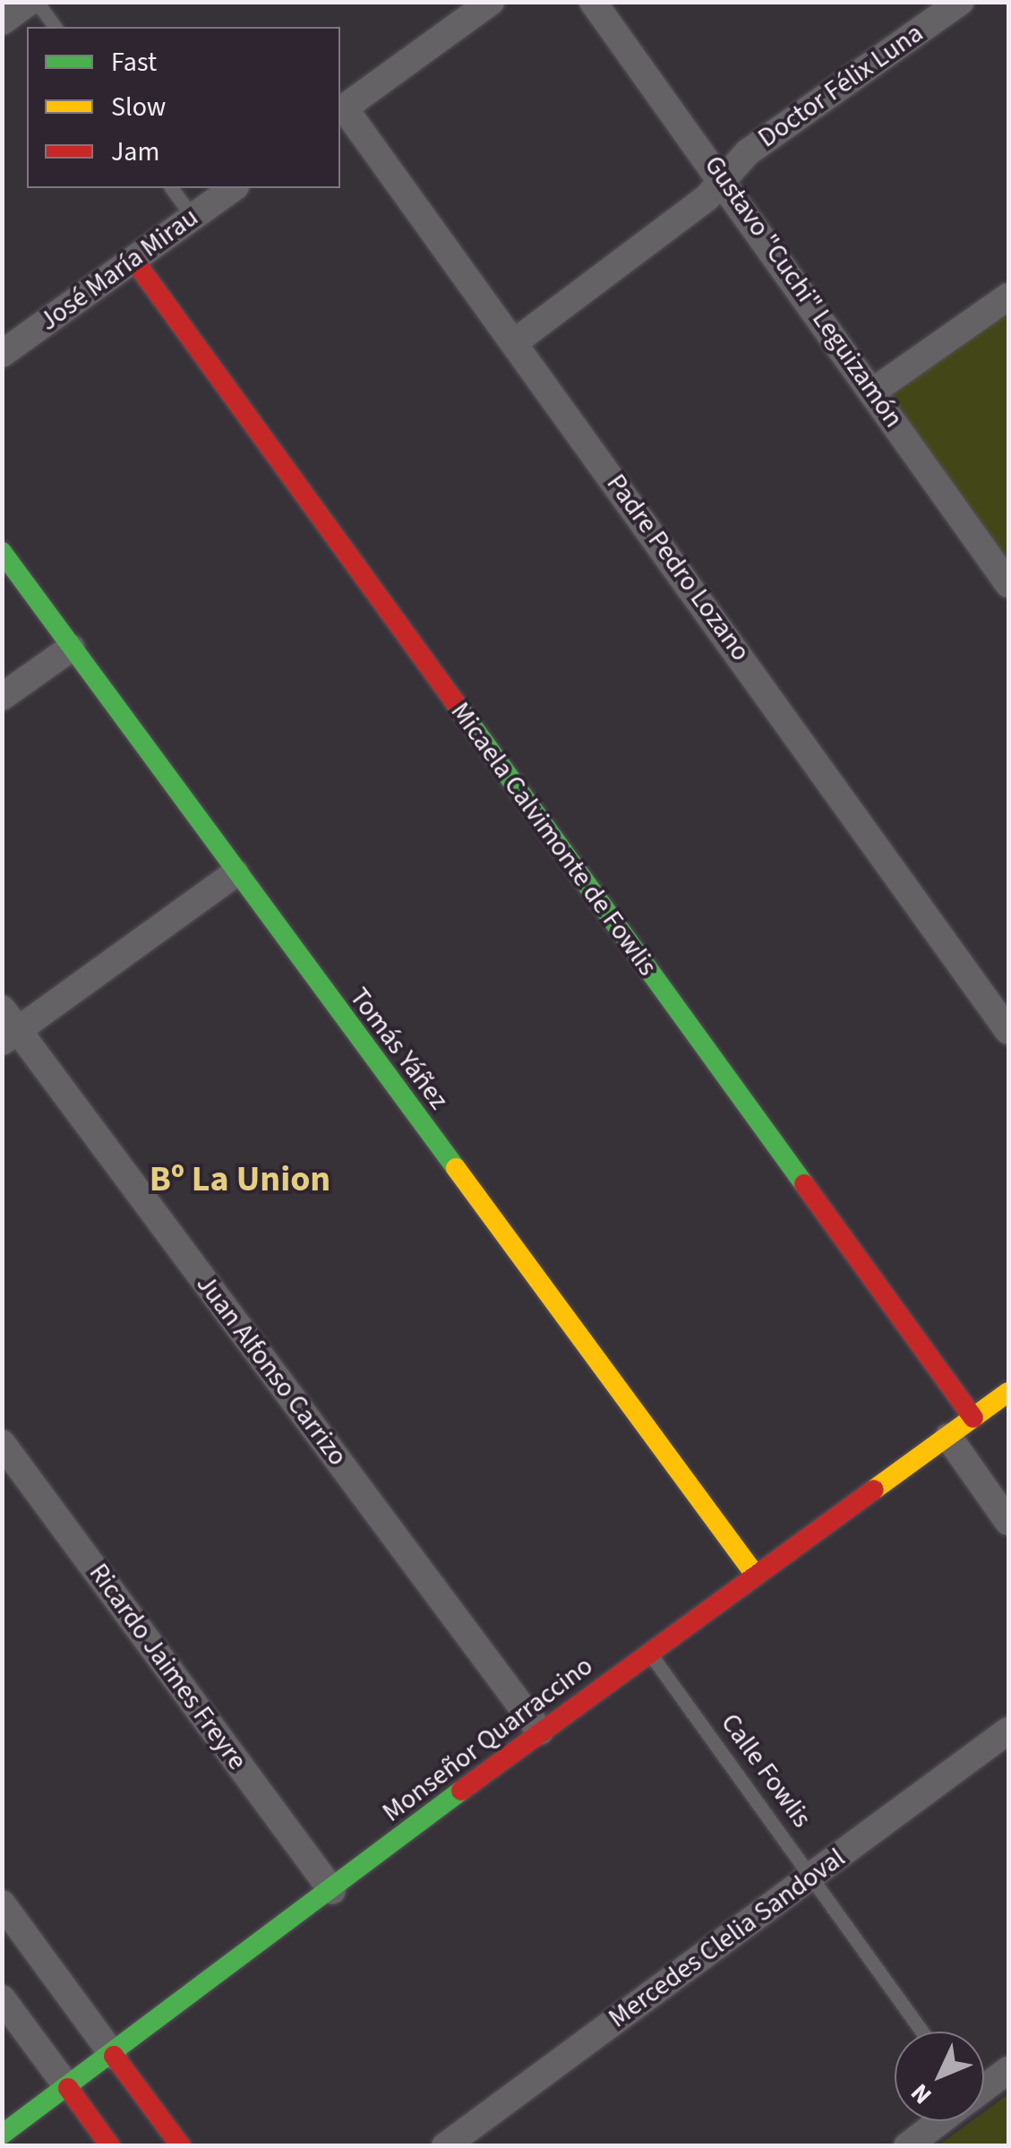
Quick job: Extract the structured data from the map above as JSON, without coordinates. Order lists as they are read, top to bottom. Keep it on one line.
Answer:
{"streets":{"street":["Doctor Félix Luna","José María Mirau","Gustavo \"Cuchi\" Leguizamón","Padre Pedro Lozano","Micaela Calvimonte de Fowlis","Tomás Yáñez","Juan Alfonso Carrizo","Ricardo Jaimes Freyre","Monseñor Quarraccino","Mercedes Clelia Sandoval"],"lane":["Calle Fowlis"]},"crossings":[["Doctor Félix Luna","Gustavo \"Cuchi\" Leguizamón"],["Doctor Félix Luna","Padre Pedro Lozano"],["José María Mirau","Micaela Calvimonte de Fowlis"],["Micaela Calvimonte de Fowlis","Monseñor Quarraccino"],["Tomás Yáñez","Monseñor Quarraccino"],["Juan Alfonso Carrizo","Monseñor Quarraccino"],["Ricardo Jaimes Freyre","Monseñor Quarraccino"],["Monseñor Quarraccino","Calle Fowlis"],["Calle Fowlis","Mercedes Clelia Sandoval"]],"districts":["Bº La Union"],"legend":["Fast","Slow","Jam"],"north":"bottom left"}
